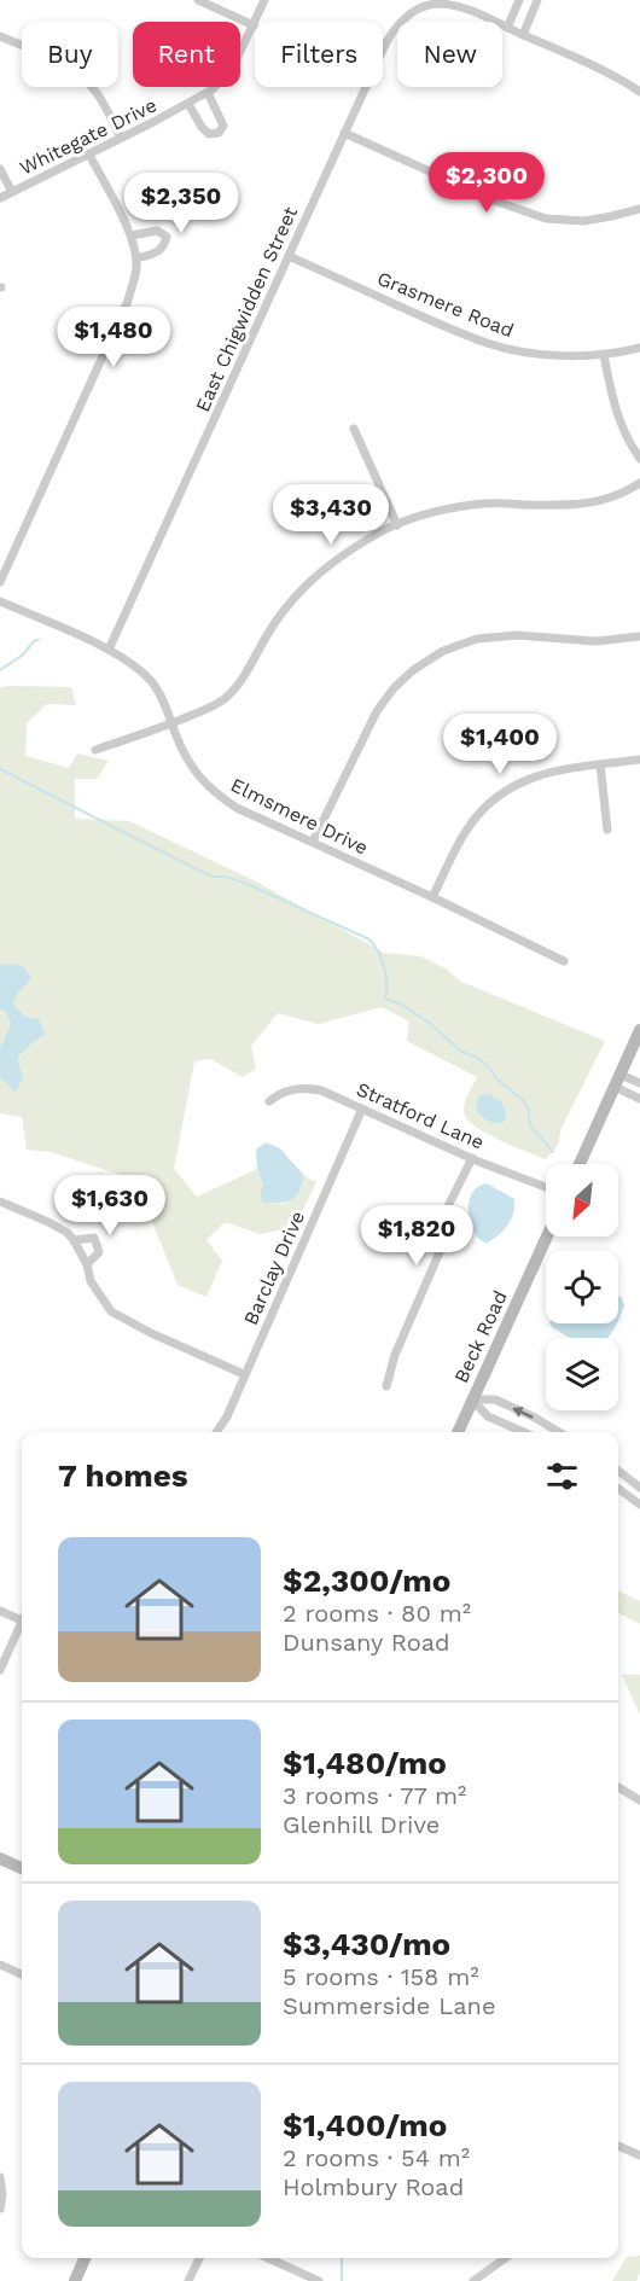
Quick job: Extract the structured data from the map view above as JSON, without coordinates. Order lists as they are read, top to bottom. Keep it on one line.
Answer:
{"streets":{"main road":["Beck Road"],"street":["Whitegate Drive","Grasmere Road","East Chigwidden Street","Elmsmere Drive","Stratford Lane","Barclay Drive"]},"crossings":[["Grasmere Road","East Chigwidden Street"],["East Chigwidden Street","Elmsmere Drive"],["Stratford Lane","Barclay Drive"]],"north":"bottom left","page":{"chip":["Buy","Rent","Filters","New"],"price":["$2,300","$2,350","$1,480","$3,430","$1,400","$1,630","$1,820"],"heading":"7 homes","list":[{"name":"$2,300/mo","note":"2 rooms · 80 m² · Dunsany Road"},{"name":"$1,480/mo","note":"3 rooms · 77 m² · Glenhill Drive"},{"name":"$3,430/mo","note":"5 rooms · 158 m² · Summerside Lane"},{"name":"$1,400/mo","note":"2 rooms · 54 m² · Holmbury Road"}]}}
